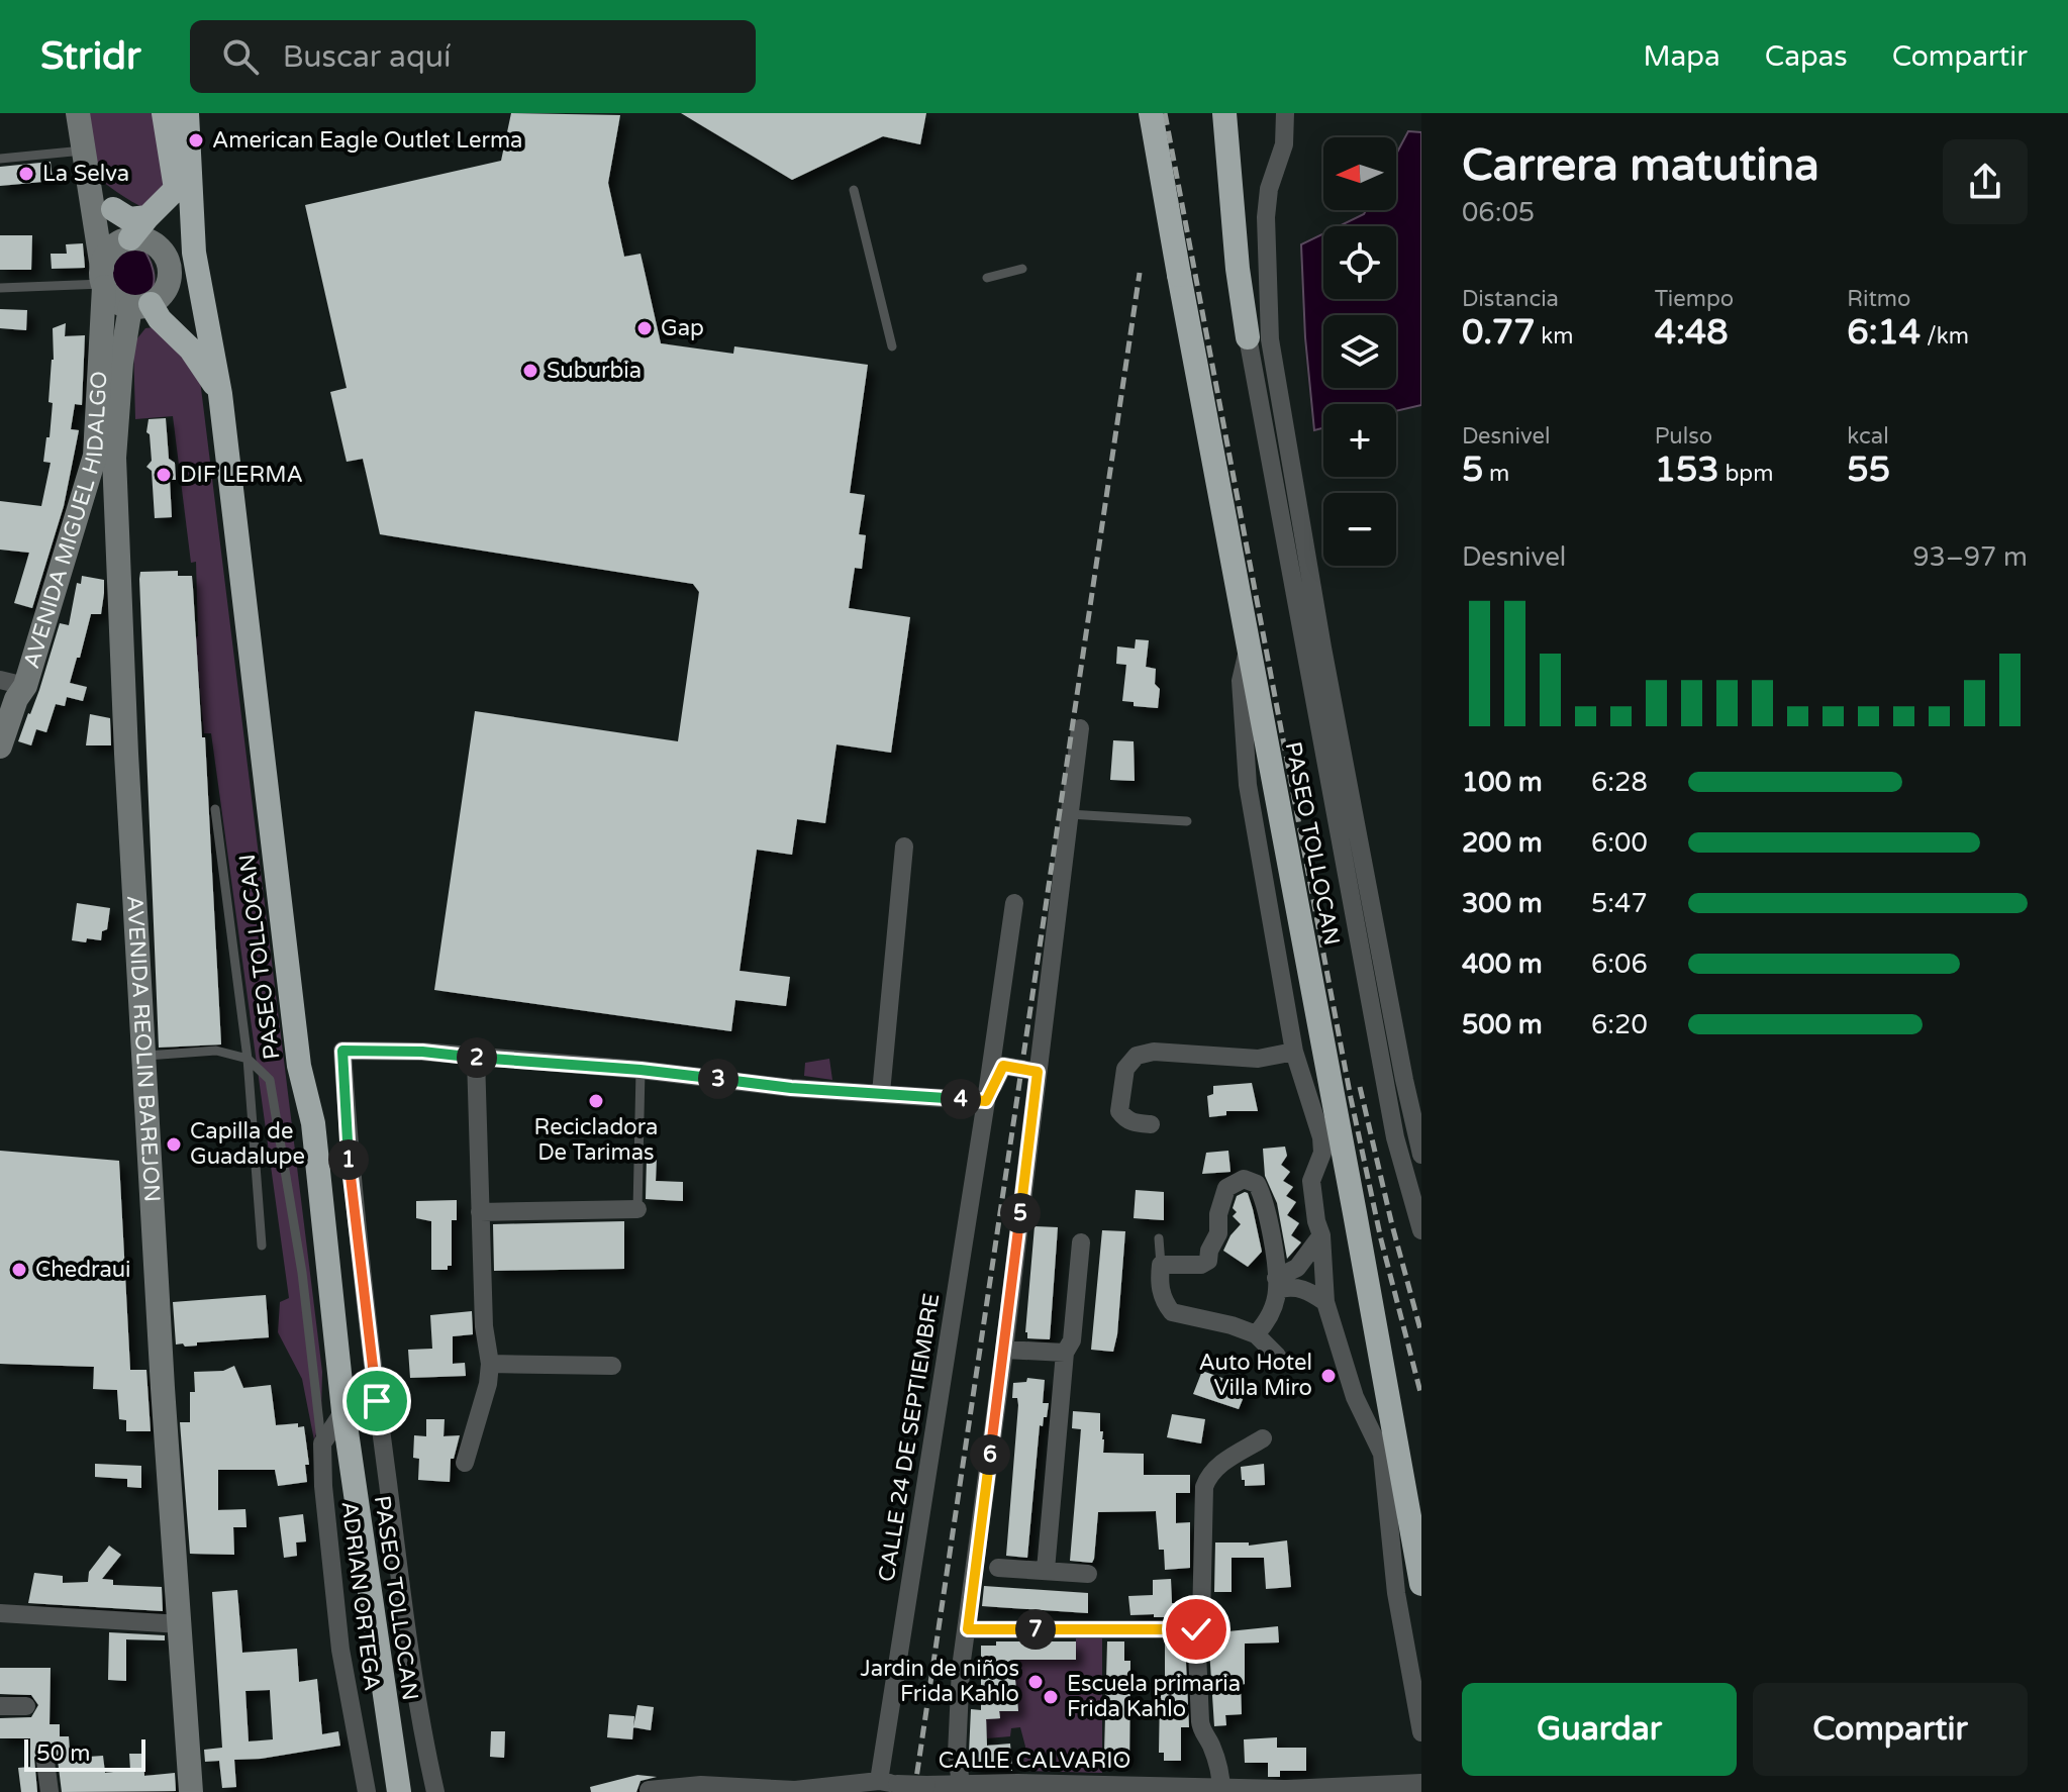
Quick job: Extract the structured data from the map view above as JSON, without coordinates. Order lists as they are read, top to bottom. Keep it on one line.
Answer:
{"streets":{"highway":["PASEO TOLLOCAN"],"main road":["AVENIDA MIGUEL HIDALGO","AVENIDA REOLIN BAREJON"],"street":["CALLE 24 DE SEPTIEMBRE","ADRIAN ORTEGA","CALLE CALVARIO"]},"crossings":[["AVENIDA MIGUEL HIDALGO","AVENIDA REOLIN BAREJON"],["CALLE 24 DE SEPTIEMBRE","CALLE CALVARIO"]],"places":["American Eagle Outlet Lerma","La Selva","Gap","Suburbia","DIF LERMA","Recicladora De Tarimas","Capilla de Guadalupe","Chedraui","Auto Hotel Villa Miro","Jardin de niños Frida Kahlo","Escuela primaria Frida Kahlo"],"scale_bar":"50 m","north":"left","page":{"header":"Stridr","search":"Buscar aquí","nav":["Mapa","Capas","Compartir"],"heading":["Carrera matutina","06:05"],"map_buttons":["+","−"],"stats":[["Distancia","0.77 km"],["Tiempo","4:48"],["Ritmo","6:14 /km"],["Desnivel","5 m"],["Pulso","153 bpm"],["kcal","55"]],"chart":["Desnivel","93–97 m"],"list":[{"name":"100 m","note":"6:28"},{"name":"200 m","note":"6:00"},{"name":"300 m","note":"5:47"},{"name":"400 m","note":"6:06"},{"name":"500 m","note":"6:20"}],"pins":["2","3","4","1","5","6","7"],"buttons":["Guardar","Compartir"],"scale":"50 m"}}
